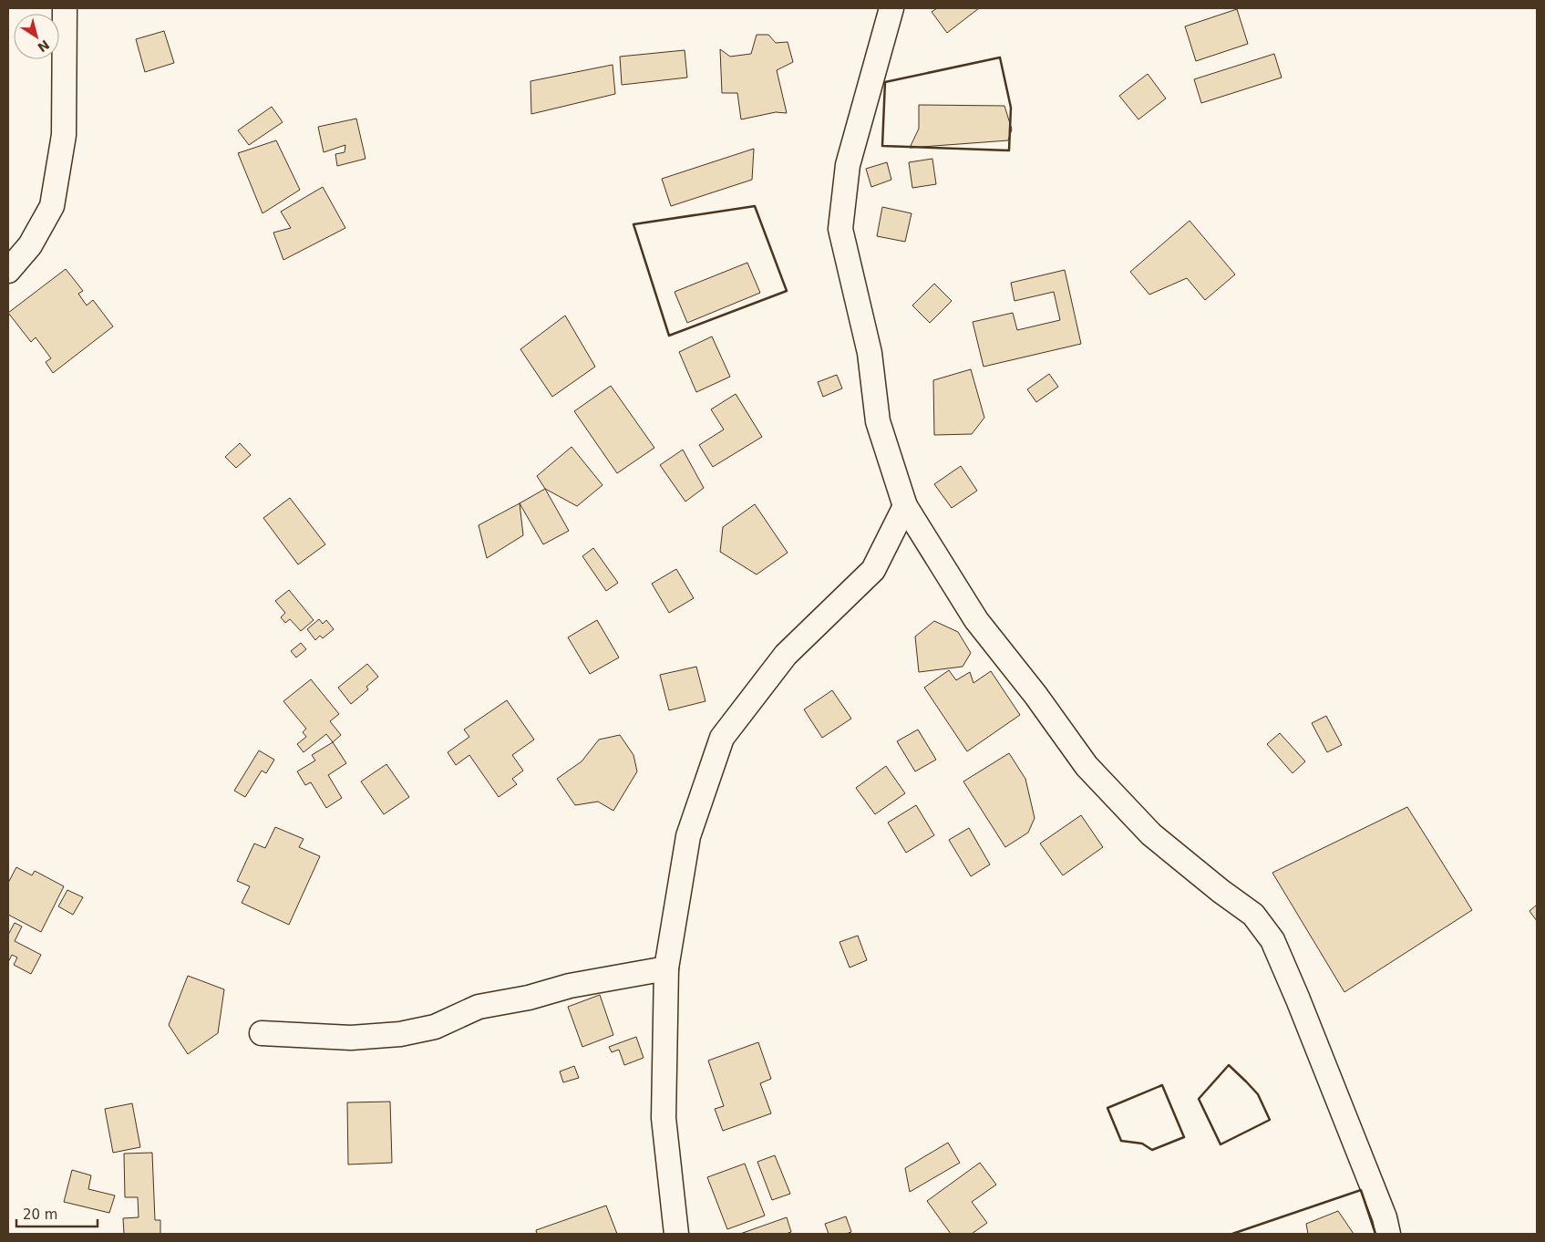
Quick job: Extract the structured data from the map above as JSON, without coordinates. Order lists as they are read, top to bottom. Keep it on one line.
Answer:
{"scale_bar":"20 m","north":"bottom right"}
